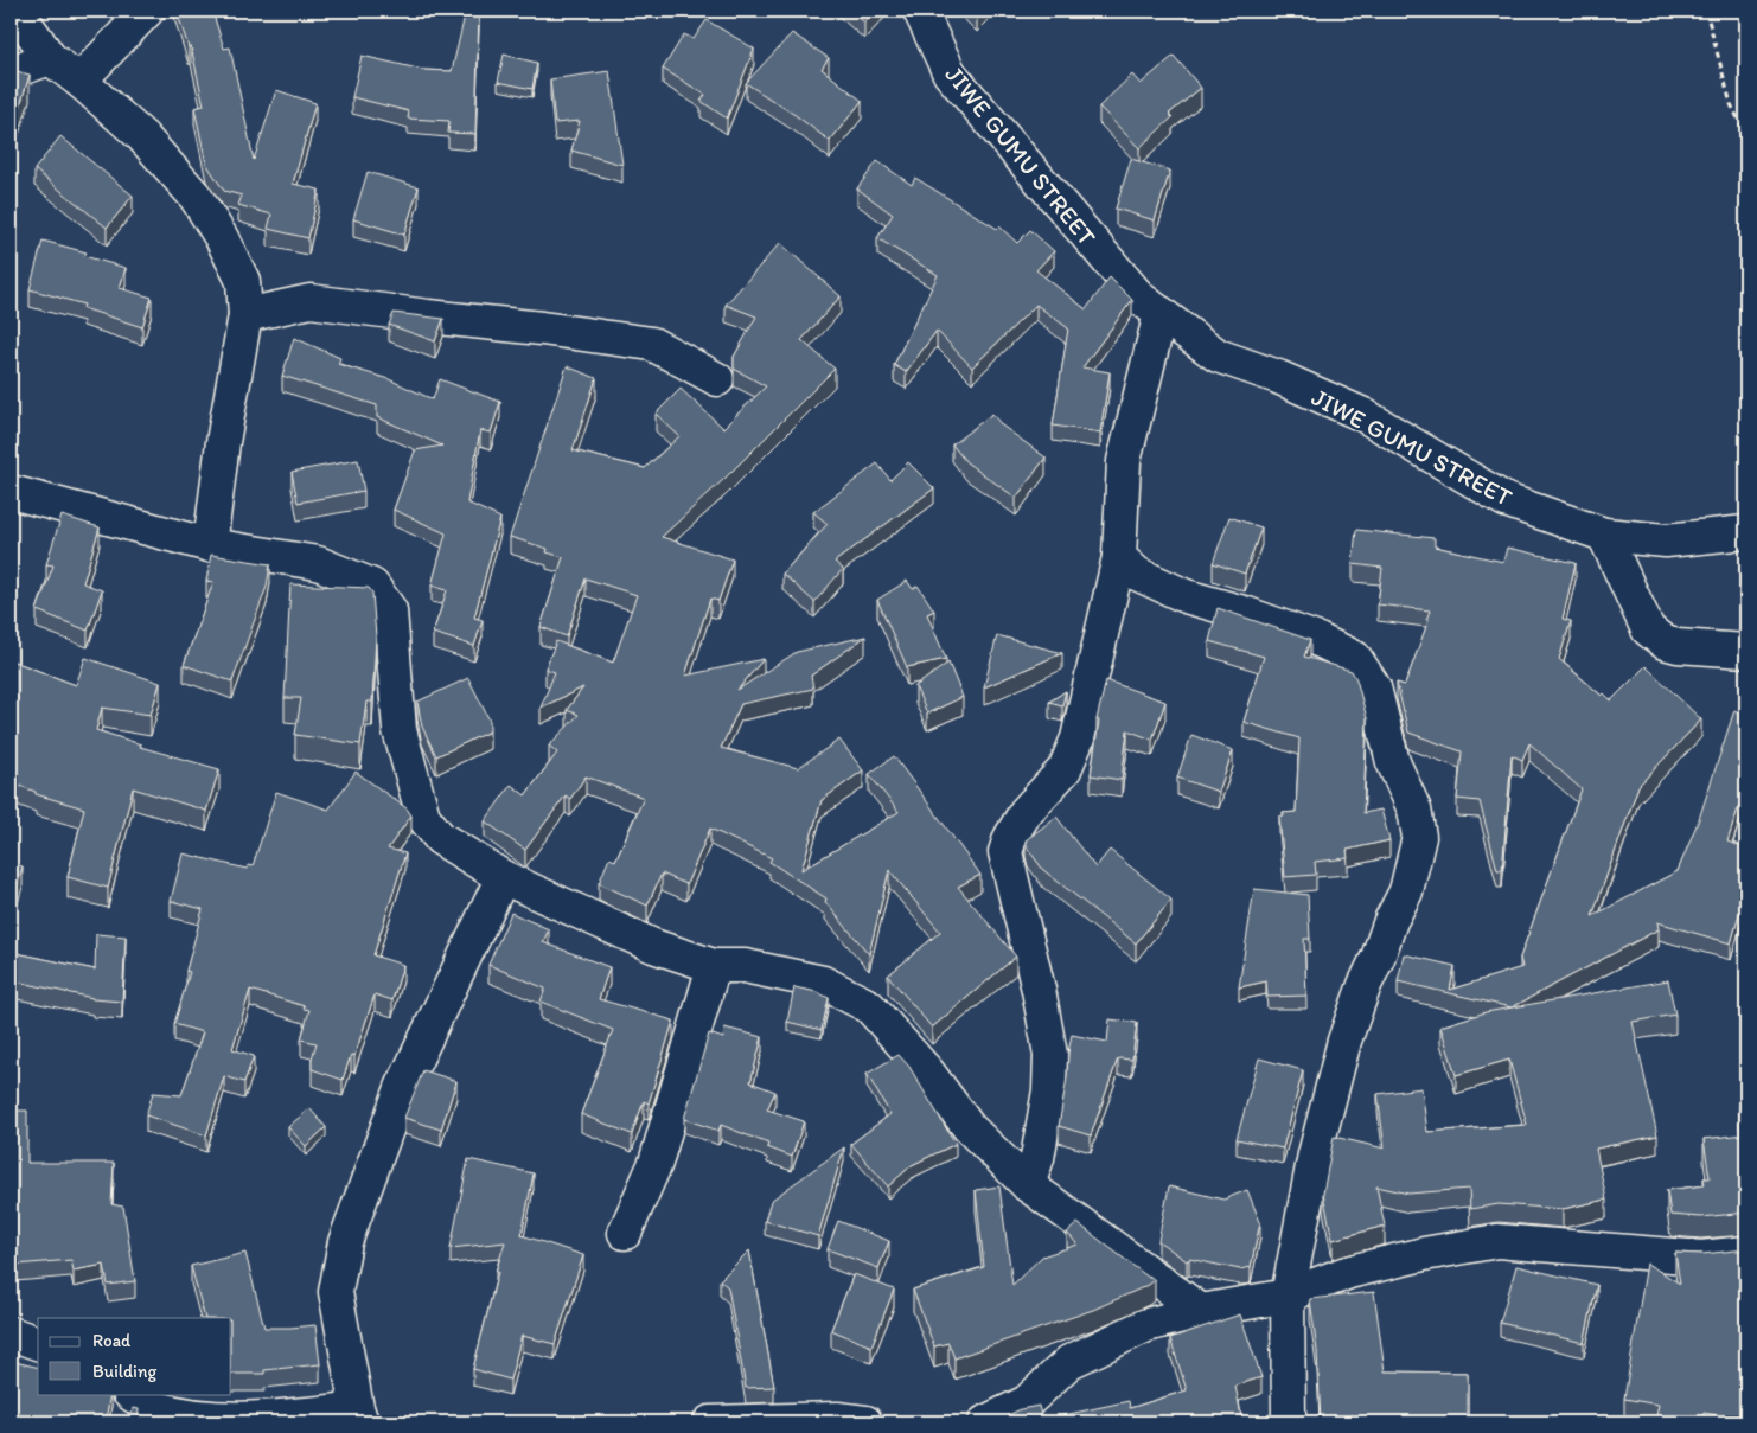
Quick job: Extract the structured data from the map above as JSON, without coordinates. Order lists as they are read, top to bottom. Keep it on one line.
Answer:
{"streets":{"street":["JIWE GUMU STREET"]},"legend":["Road","Building"]}
